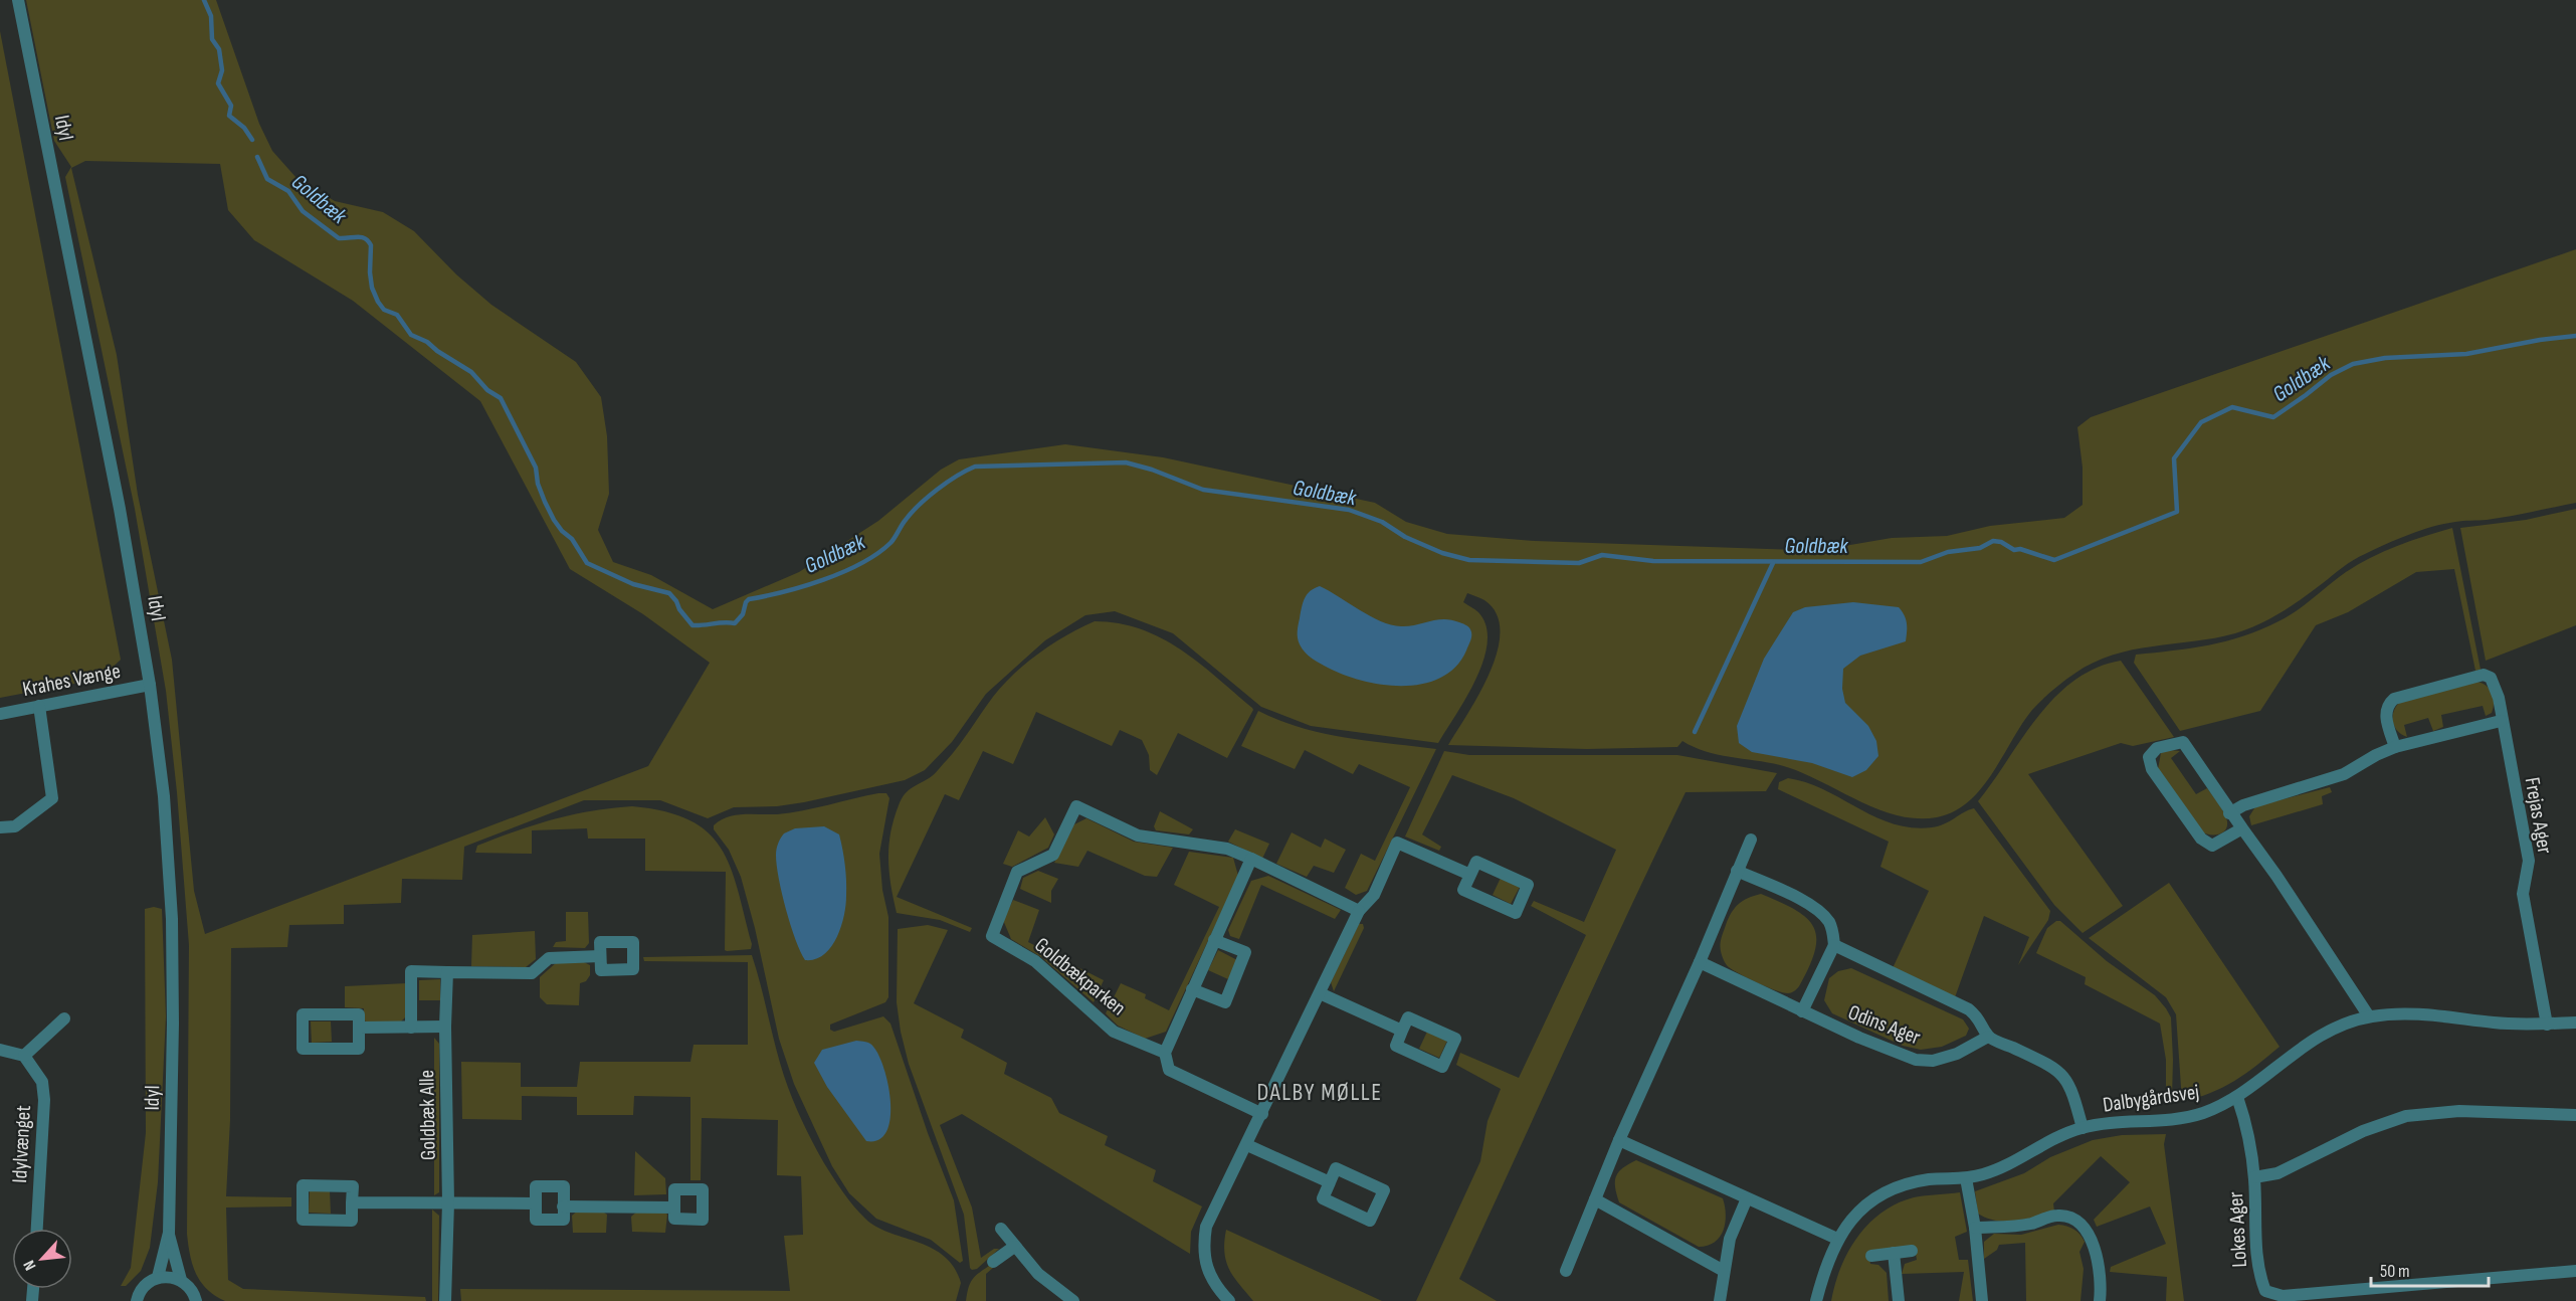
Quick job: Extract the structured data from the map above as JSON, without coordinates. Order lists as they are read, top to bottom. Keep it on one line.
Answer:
{"streets":{"street":["Idyl","Krahes Vænge","Frejas Ager","Goldbækparken","Odins Ager","Dalbygårdsvej","Goldbæk Alle","Idylvænget","Lokes Ager"]},"crossings":[["Idyl","Krahes Vænge"],["Frejas Ager","Dalbygårdsvej"],["Dalbygårdsvej","Lokes Ager"]],"districts":["DALBY MØLLE"],"water":["Goldbæk"],"scale_bar":"50 m","north":"bottom left"}
